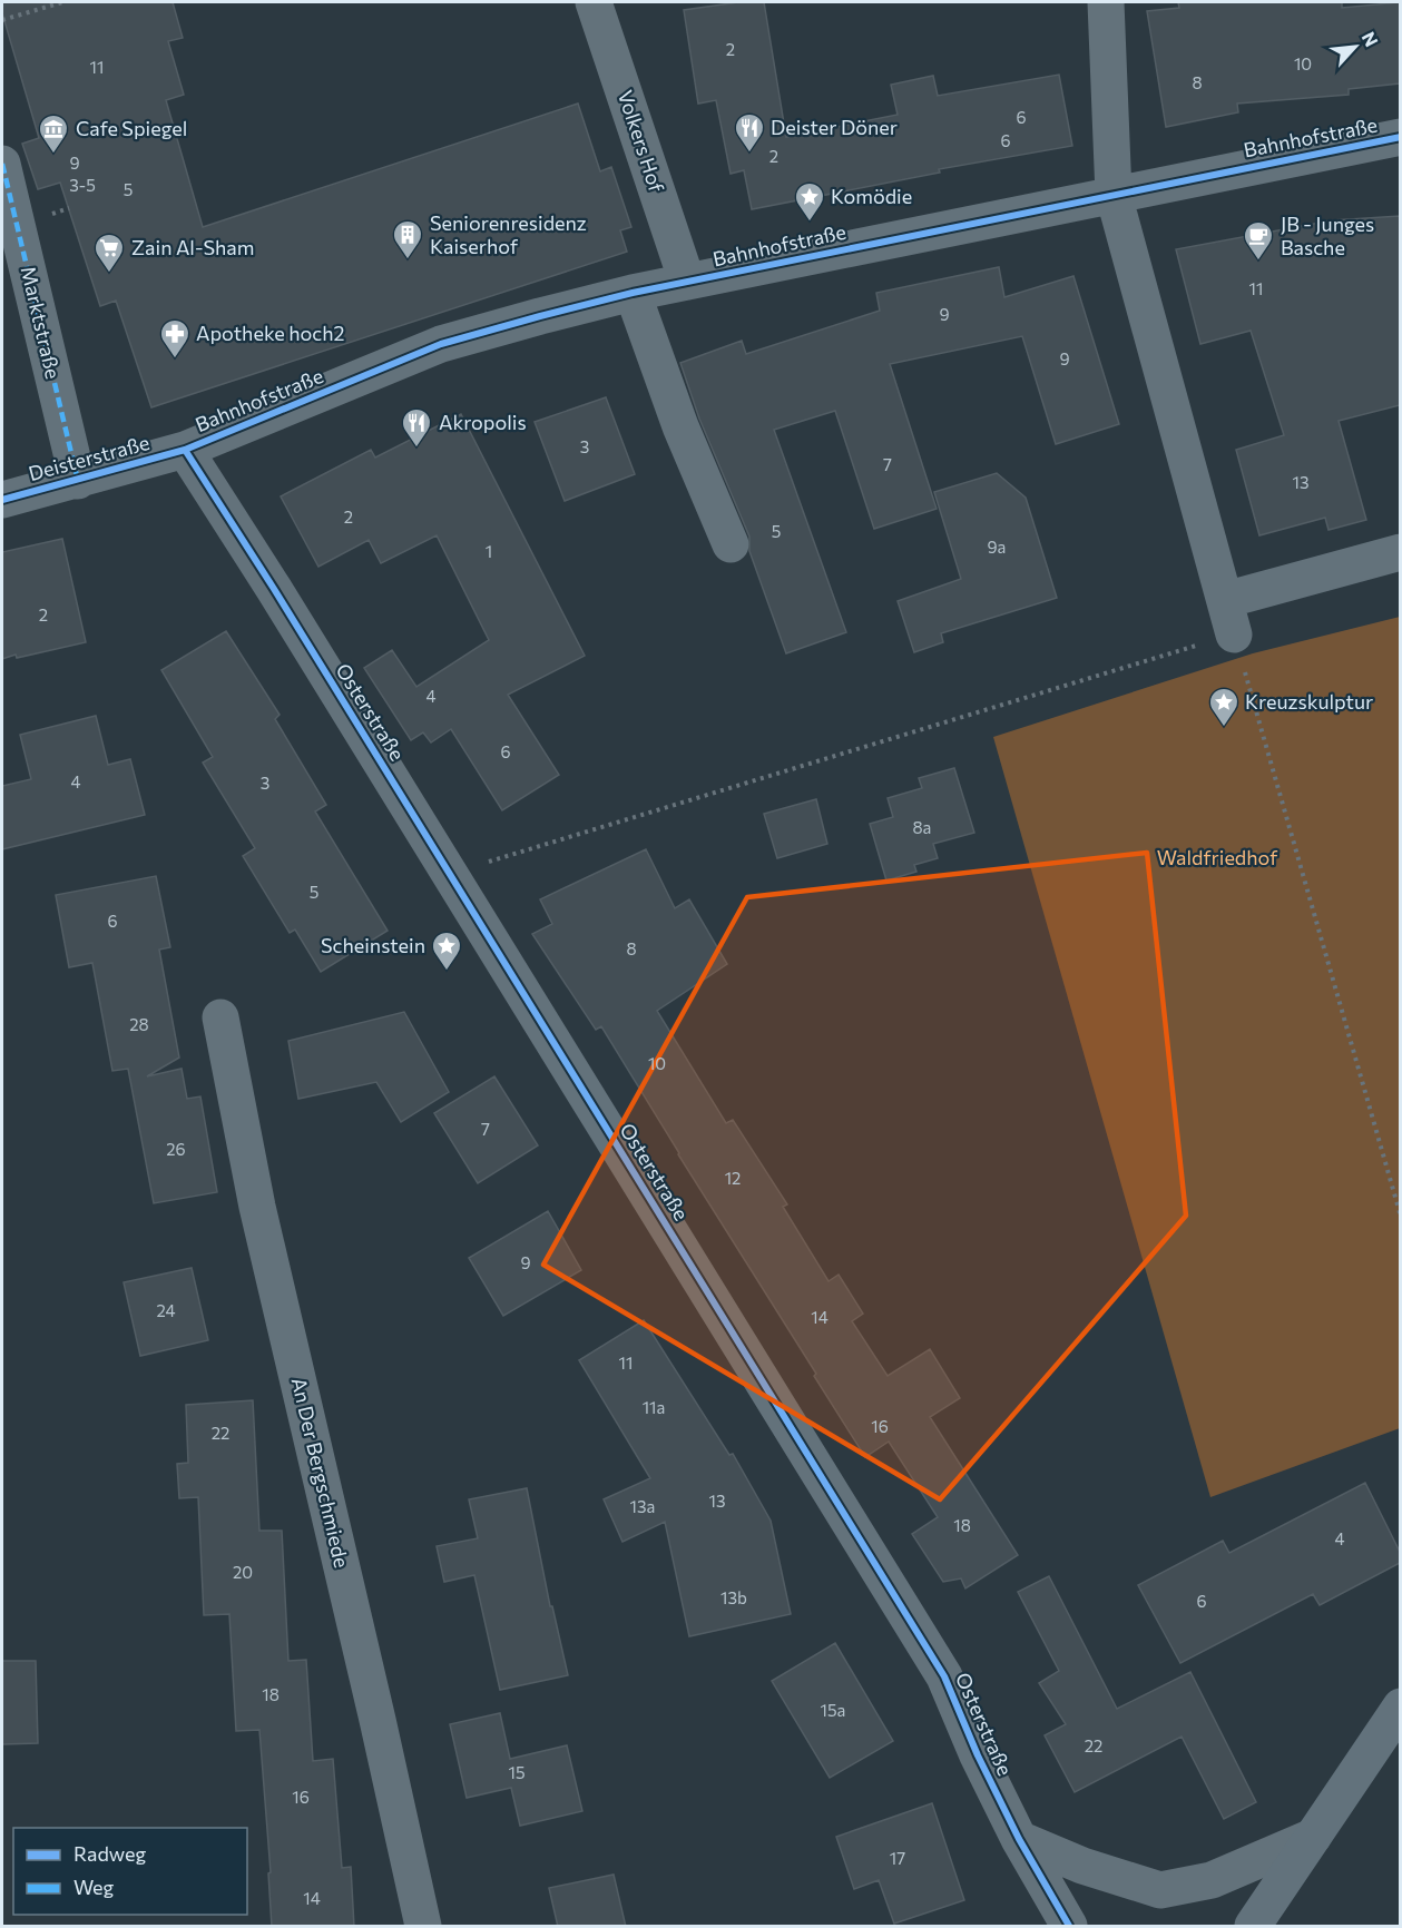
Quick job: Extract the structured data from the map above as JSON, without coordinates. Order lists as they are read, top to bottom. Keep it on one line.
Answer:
{"streets":{"street":["Bahnhofstraße","Volkers Hof","Marktstraße","Deisterstraße","Osterstraße","An Der Bergschmiede"]},"crossings":[["Bahnhofstraße","Volkers Hof"],["Bahnhofstraße","Deisterstraße"],["Bahnhofstraße","Osterstraße"],["Marktstraße","Deisterstraße"],["Deisterstraße","Osterstraße"]],"parks":["Waldfriedhof"],"places":{"restaurant":["Deister Döner","Akropolis"],"museum":["Cafe Spiegel"],"place":["Komödie","Kreuzskulptur","Scheinstein"],"building":["Seniorenresidenz Kaiserhof"],"cafe":["JB - Junges Basche"],"supermarket":["Zain Al-Sham"],"pharmacy":["Apotheke hoch2"]},"house_numbers":["2","10","11","8","6","6","2","9","3-5","5","11","9","9","3","7","13","2","5","9a","1","2","4","6","4","3","8a","5","6","8","28","10","7","26","12","9","24","14","11","11a","16","22","13","13a","18","4","20","13b","6","18","15a","22","15","16","17","14"],"legend":["Radweg","Weg"],"north":"top right"}
